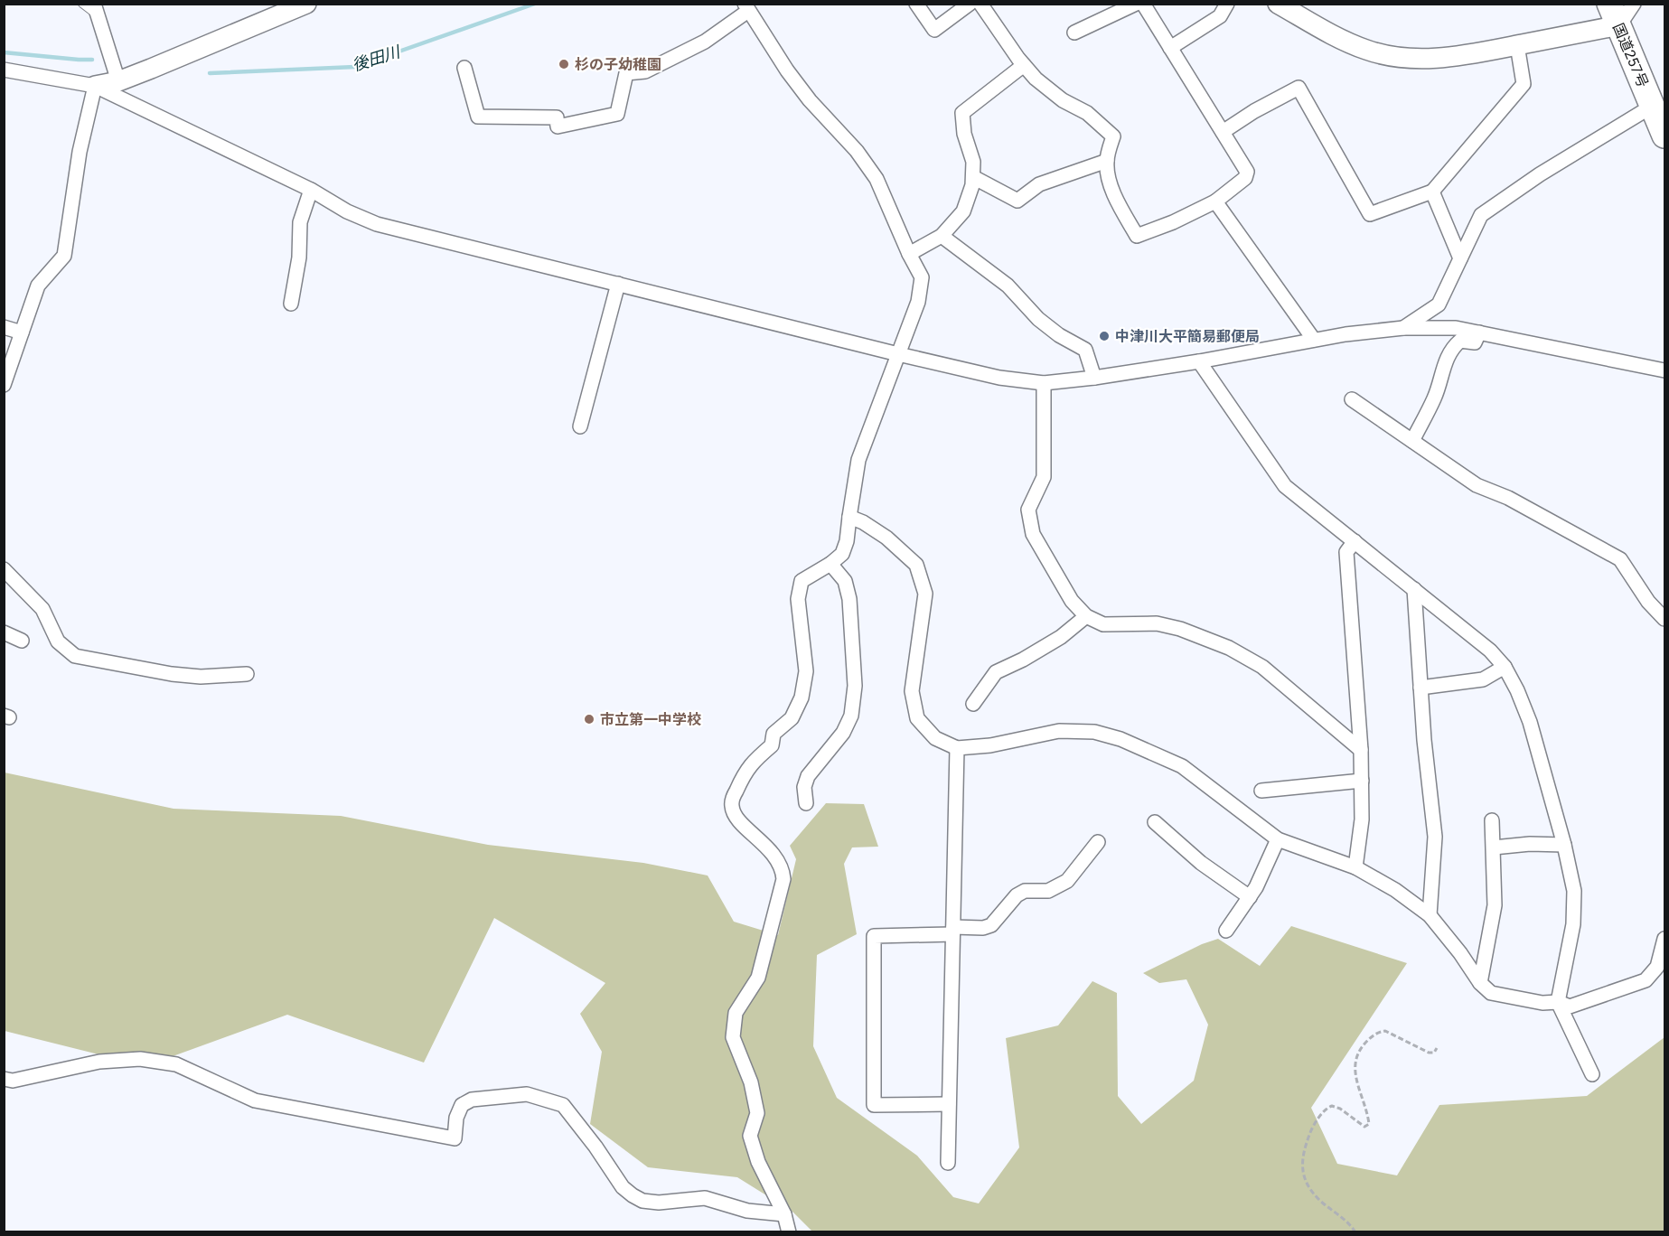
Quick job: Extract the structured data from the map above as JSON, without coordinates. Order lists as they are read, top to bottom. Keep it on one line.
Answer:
{"streets":{"highway":["国道257号"]},"water":["後田川"],"places":["杉の子幼稚園","中津川大平簡易郵便局","市立第一中学校"]}
